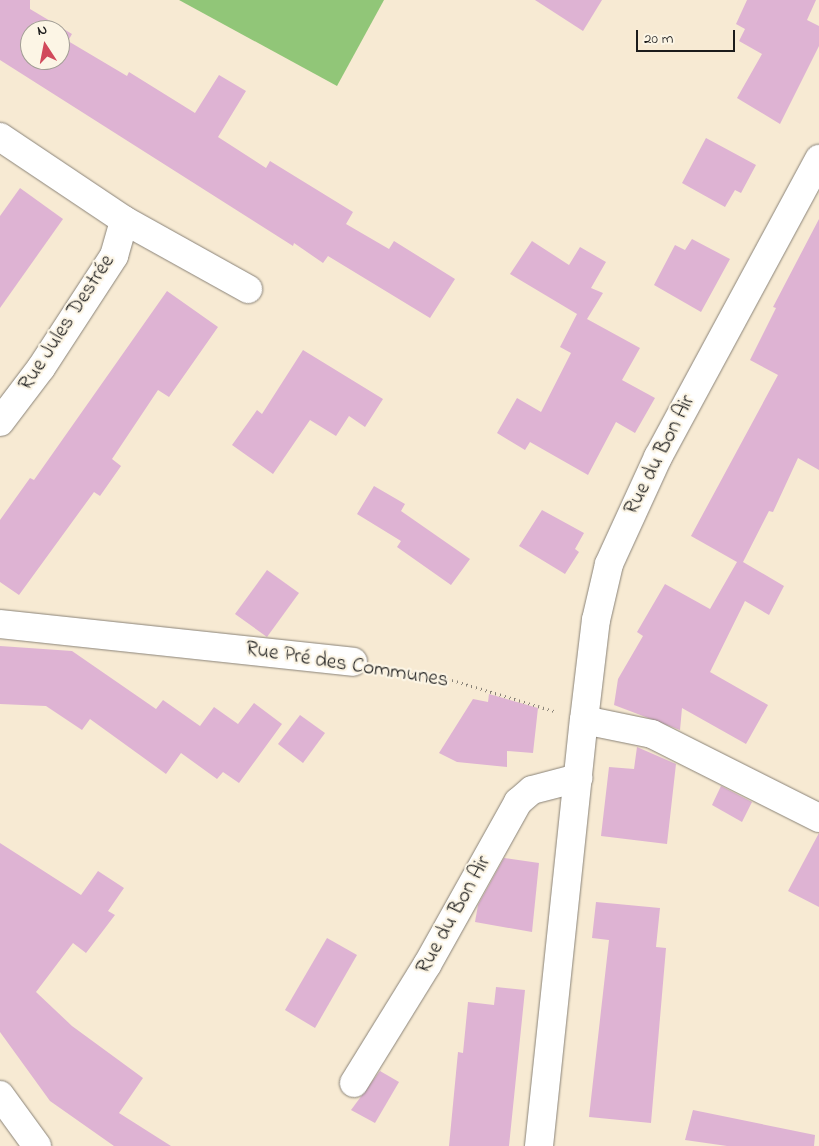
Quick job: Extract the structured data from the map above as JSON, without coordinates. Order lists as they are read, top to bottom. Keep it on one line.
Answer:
{"streets":{"street":["Rue Jules Destrée","Rue du Bon Air","Rue Pré des Communes"]},"crossings":[["Rue du Bon Air","Rue Pré des Communes"]],"scale_bar":"20 m","north":"top"}
